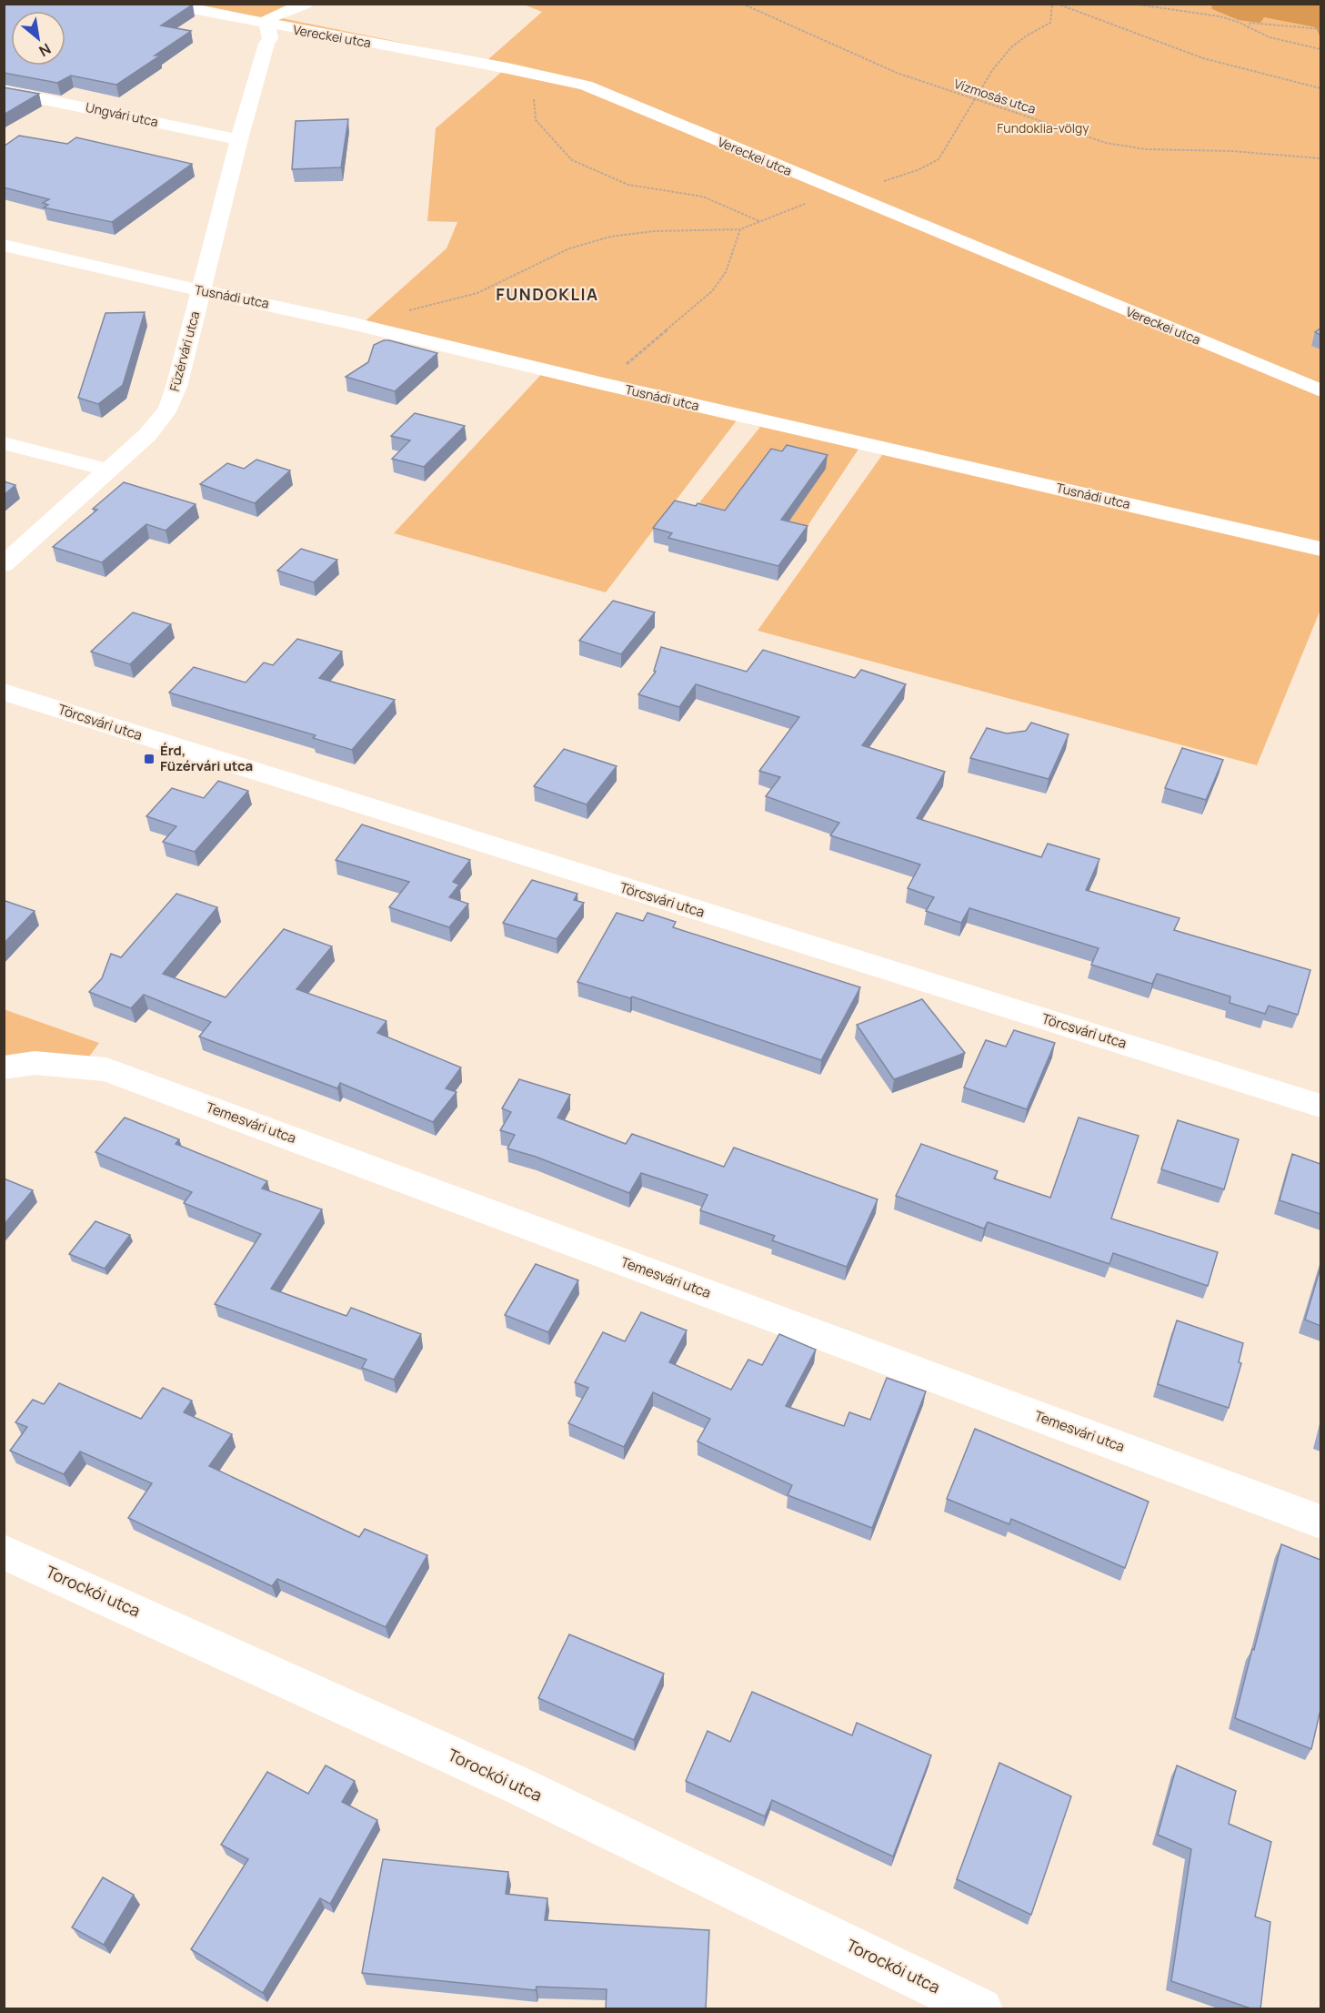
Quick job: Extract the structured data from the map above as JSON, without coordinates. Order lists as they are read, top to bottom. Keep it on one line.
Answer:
{"streets":{"street":["Vereckei utca","Ungvári utca","Tusnádi utca","Füzérvári utca","Törcsvári utca","Temesvári utca","Torockói utca"],"path":["Vízmosás utca"]},"crossings":[["Vereckei utca","Füzérvári utca"],["Ungvári utca","Füzérvári utca"],["Tusnádi utca","Füzérvári utca"]],"districts":["FUNDOKLIA"],"parks":["Fundoklia-völgy"],"places":{"transit":["Érd, Füzérvári utca"]},"north":"bottom right"}
